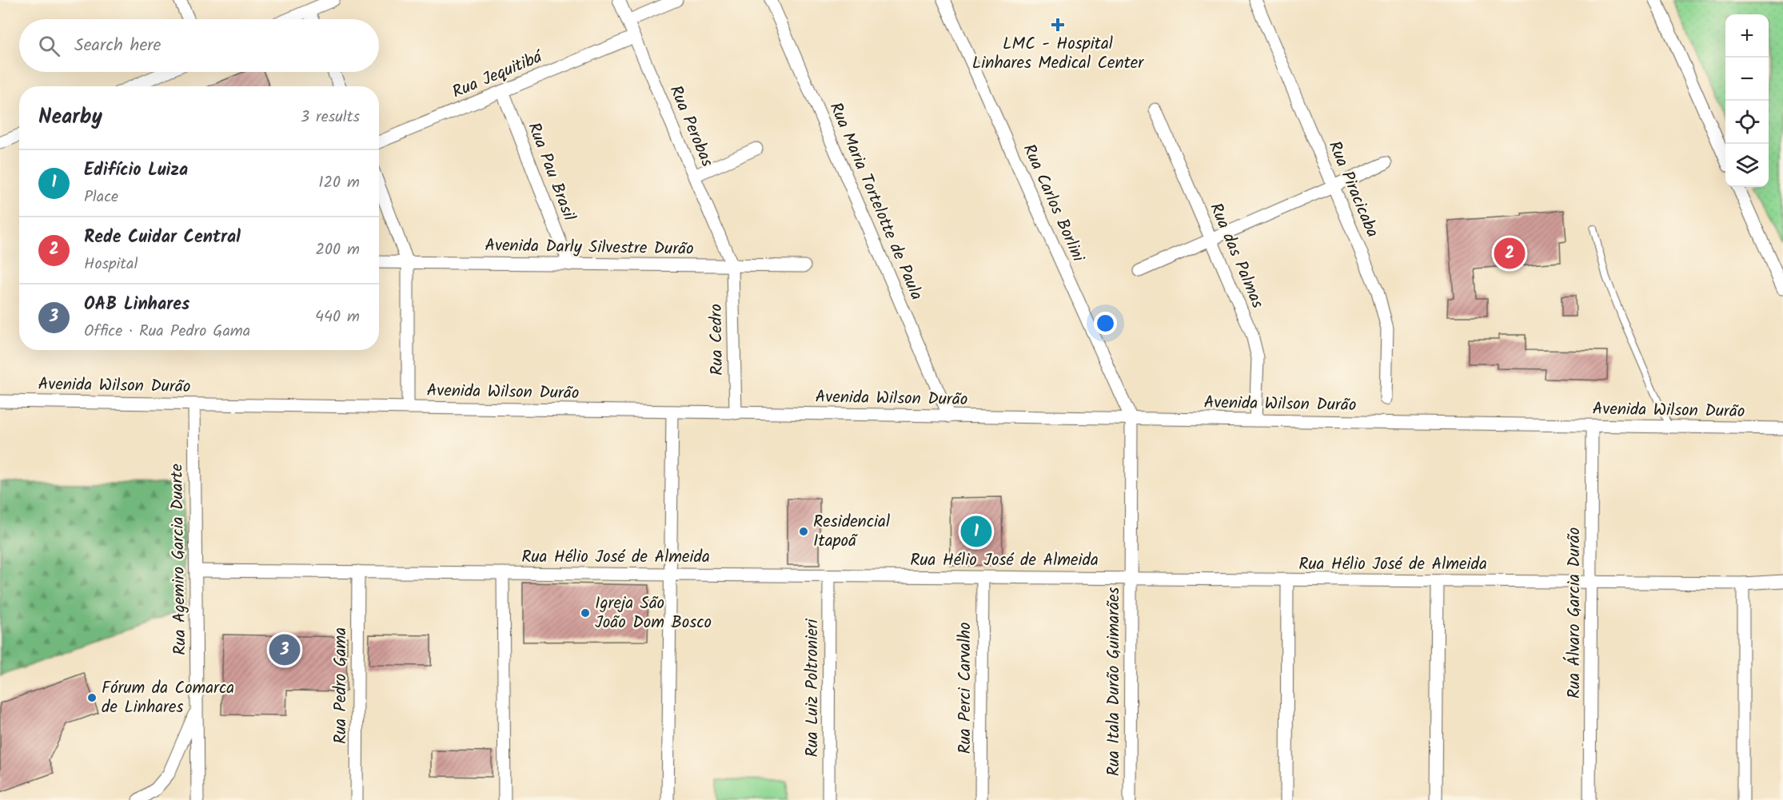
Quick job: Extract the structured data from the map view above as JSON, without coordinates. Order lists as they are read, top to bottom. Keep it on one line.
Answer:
{"streets":{"street":["Rua Jequitibá","Rua Perobas","Rua Pau Brasil","Rua Piracicaba","Rua Maria Tortelotte de Paula","Rua Carlos Borlini","Avenida Darly Silvestre Durão","Rua das Palmas","Rua Cedro","Avenida Wilson Durão","Rua Hélio José de Almeida","Rua Agemiro Garcia Duarte","Rua Álvaro Garcia Durão","Rua Itala Durão Guimarães","Rua Pedro Gama","Rua Luiz Poltronieri","Rua Perci Carvalho"]},"crossings":[["Rua Jequitibá","Rua Perobas"],["Rua Jequitibá","Rua Pau Brasil"],["Rua Perobas","Avenida Darly Silvestre Durão"],["Rua Perobas","Rua Cedro"],["Rua Pau Brasil","Avenida Darly Silvestre Durão"],["Rua Maria Tortelotte de Paula","Avenida Wilson Durão"],["Rua Carlos Borlini","Avenida Wilson Durão"],["Rua Carlos Borlini","Rua Itala Durão Guimarães"],["Avenida Darly Silvestre Durão","Rua Cedro"],["Rua das Palmas","Avenida Wilson Durão"],["Rua Cedro","Avenida Wilson Durão"],["Avenida Wilson Durão","Rua Agemiro Garcia Duarte"],["Avenida Wilson Durão","Rua Álvaro Garcia Durão"],["Avenida Wilson Durão","Rua Itala Durão Guimarães"],["Rua Hélio José de Almeida","Rua Agemiro Garcia Duarte"],["Rua Hélio José de Almeida","Rua Álvaro Garcia Durão"],["Rua Hélio José de Almeida","Rua Itala Durão Guimarães"],["Rua Hélio José de Almeida","Rua Pedro Gama"],["Rua Hélio José de Almeida","Rua Luiz Poltronieri"],["Rua Hélio José de Almeida","Rua Perci Carvalho"]],"places":{"health":["LMC - Hospital Linhares Medical Center"],"other":["Residencial Itapoã","Igreja São João Dom Bosco","Fórum da Comarca de Linhares"]},"page":{"map_buttons":["+","−"],"search":"Search here","heading":["Nearby","3 results"],"list":[{"mark":"1","name":"Edifício Luiza","note":"Place","value":"120 m"},{"mark":"2","name":"Rede Cuidar Central","note":"Hospital","value":"200 m"},{"mark":"3","name":"OAB Linhares","note":"Office · Rua Pedro Gama","value":"440 m"}],"pins":["2","1","3"]}}
